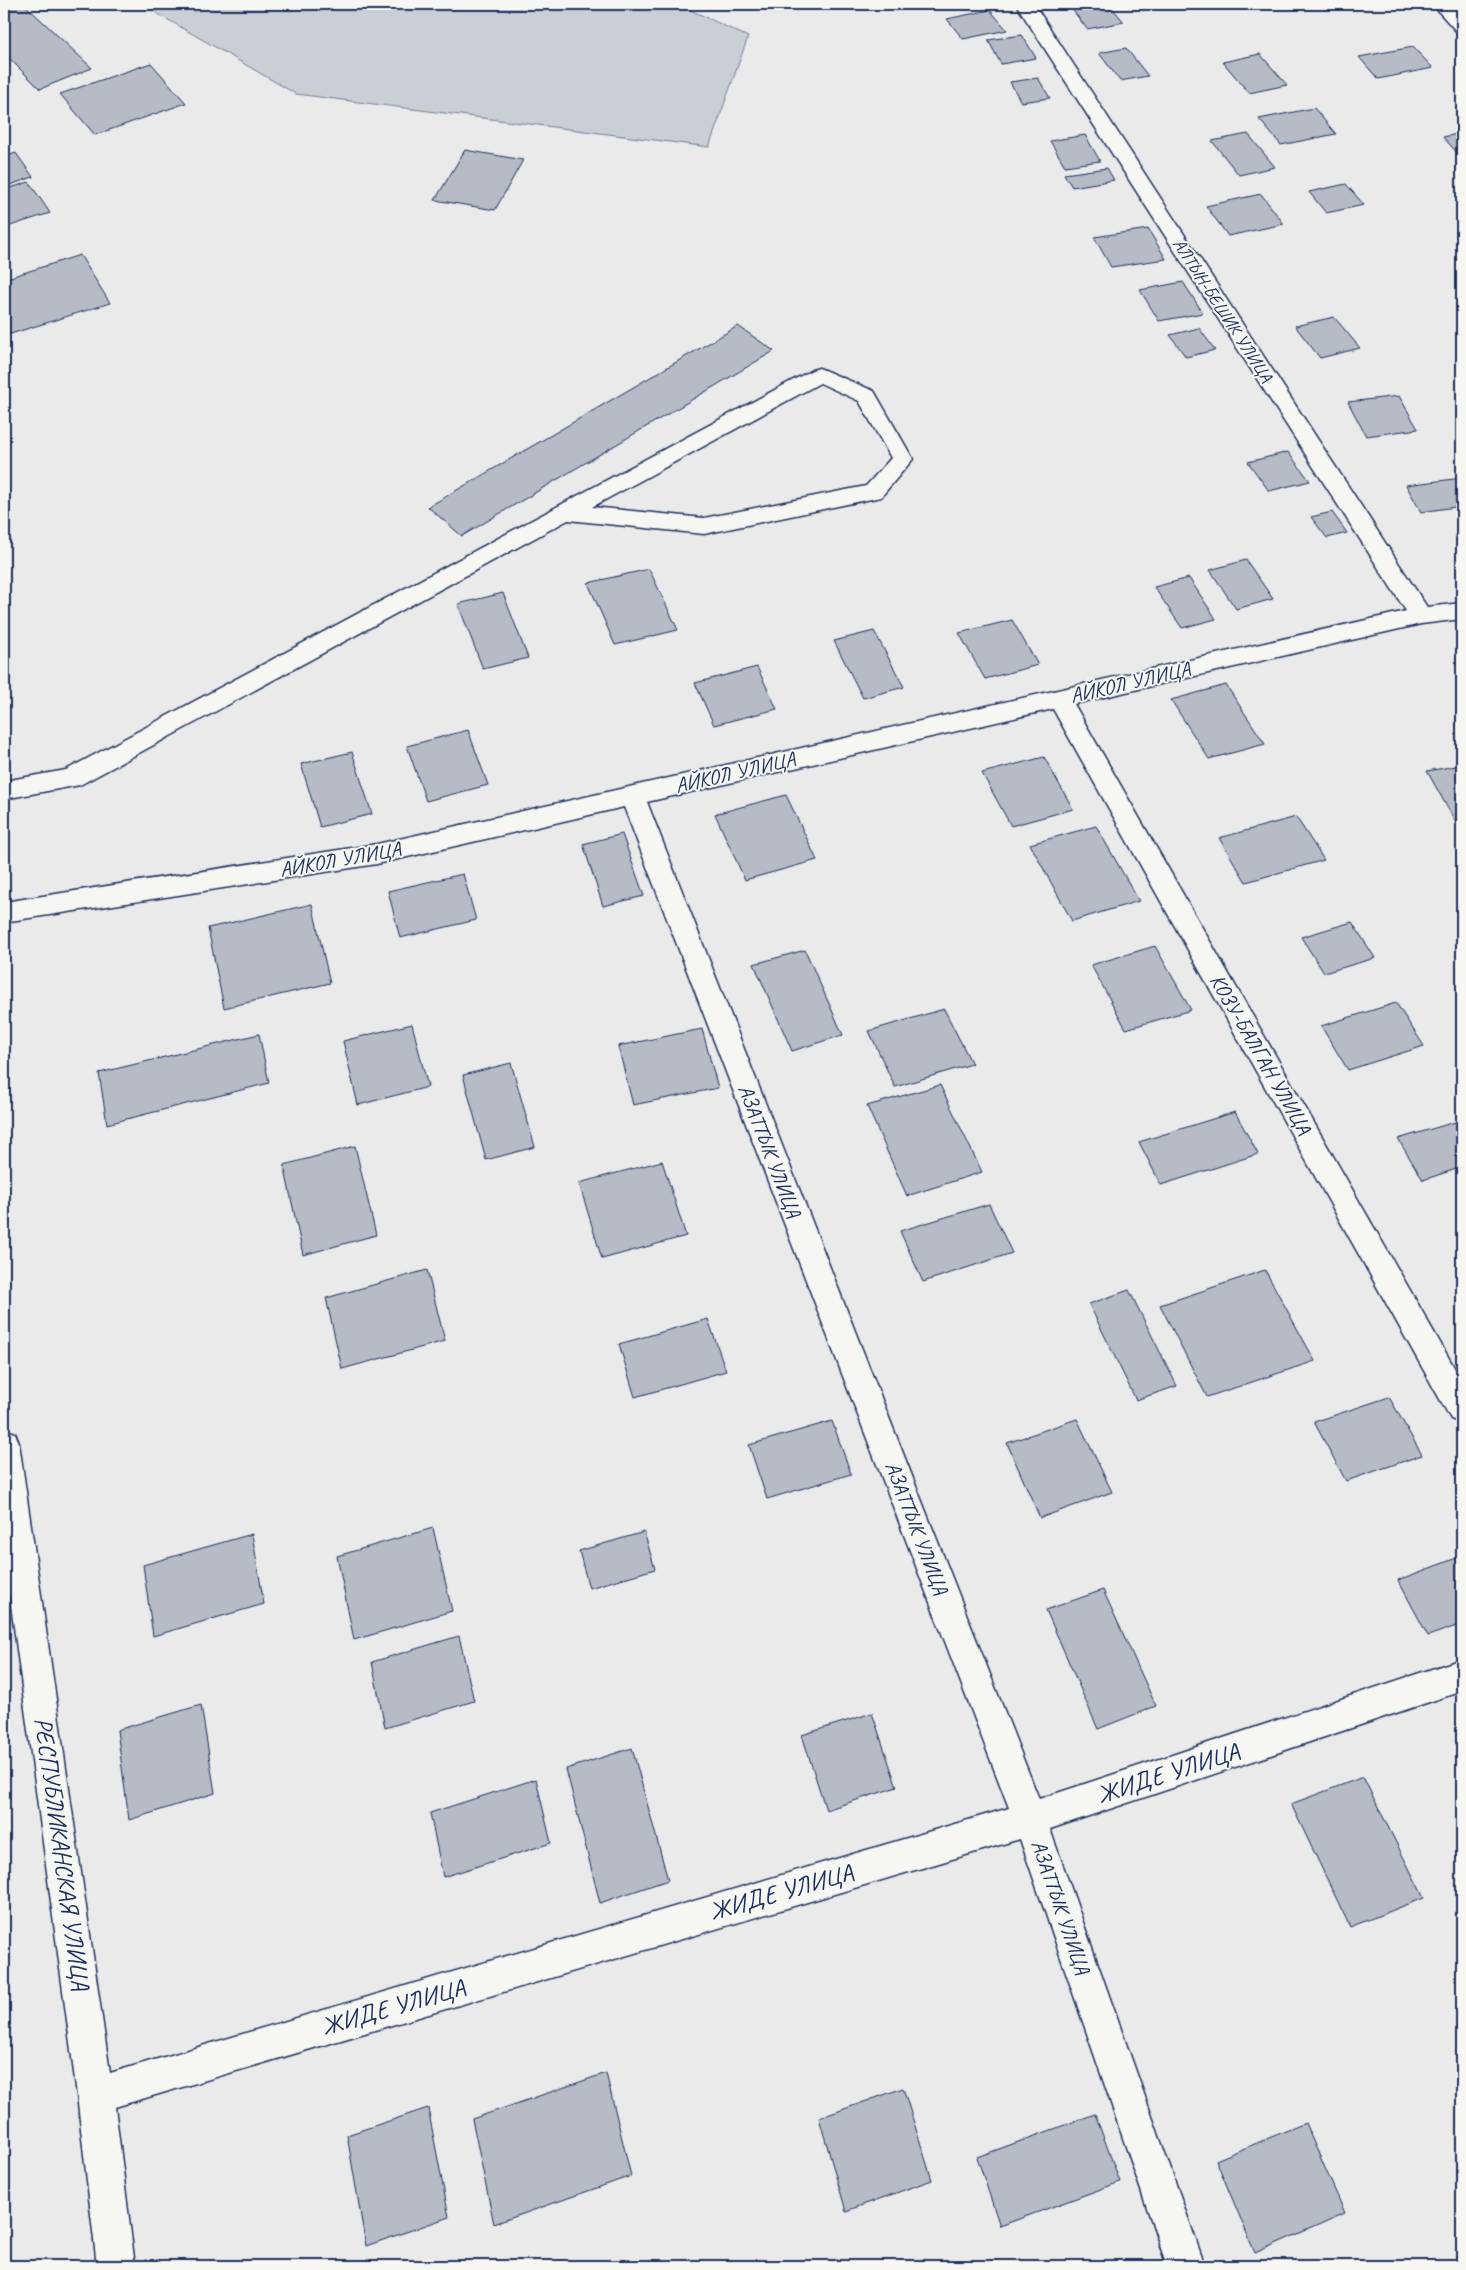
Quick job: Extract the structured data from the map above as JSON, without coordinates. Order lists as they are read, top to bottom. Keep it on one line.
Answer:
{"streets":{"street":["АЛТЫН-БЕШИК УЛИЦА","АЙКОЛ УЛИЦА","КОЗУ-БАЛГАН УЛИЦА","АЗАТТЫК УЛИЦА","ЖИДЕ УЛИЦА","РЕСПУБЛИКАНСКАЯ УЛИЦА"]},"crossings":[["АЛТЫН-БЕШИК УЛИЦА","АЙКОЛ УЛИЦА"],["АЙКОЛ УЛИЦА","КОЗУ-БАЛГАН УЛИЦА"],["АЙКОЛ УЛИЦА","АЗАТТЫК УЛИЦА"],["АЗАТТЫК УЛИЦА","ЖИДЕ УЛИЦА"],["ЖИДЕ УЛИЦА","РЕСПУБЛИКАНСКАЯ УЛИЦА"]]}
